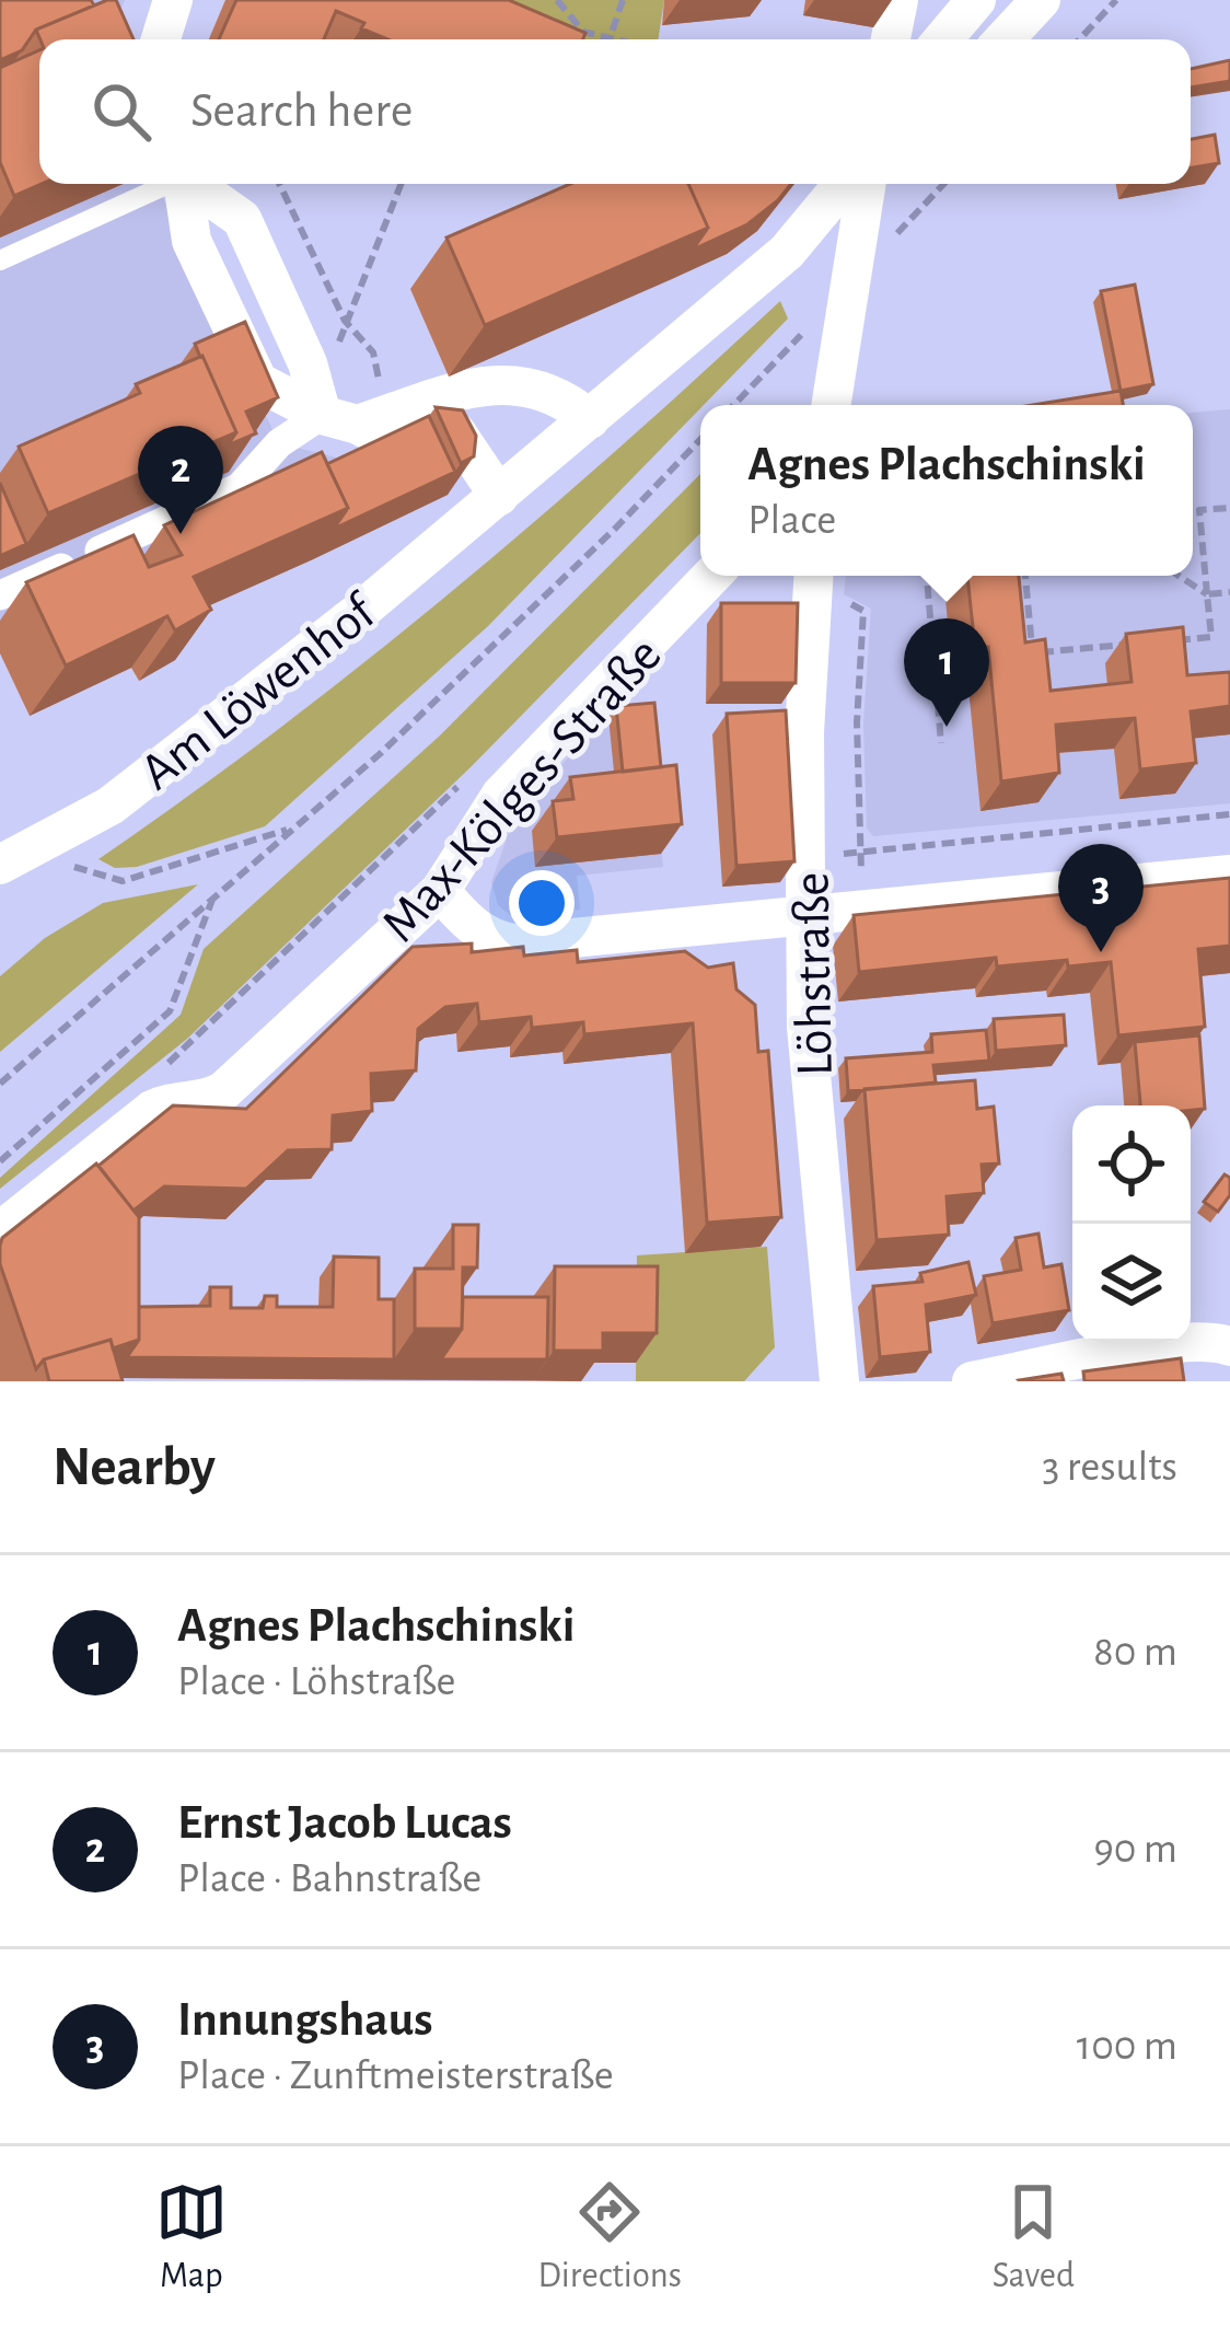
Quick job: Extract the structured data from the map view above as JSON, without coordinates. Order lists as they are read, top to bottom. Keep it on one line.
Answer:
{"streets":{"street":["Am Löwenhof","Max-Kölges-Straße","Löhstraße"]},"page":{"search":"Search here","popup":["Agnes Plachschinski","Place"],"pins":["2","1","3"],"heading":["Nearby","3 results"],"list":[{"mark":"1","name":"Agnes Plachschinski","note":"Place · Löhstraße","value":"80 m"},{"mark":"2","name":"Ernst Jacob Lucas","note":"Place · Bahnstraße","value":"90 m"},{"mark":"3","name":"Innungshaus","note":"Place · Zunftmeisterstraße","value":"100 m"}],"nav":["Map","Directions","Saved"]}}
